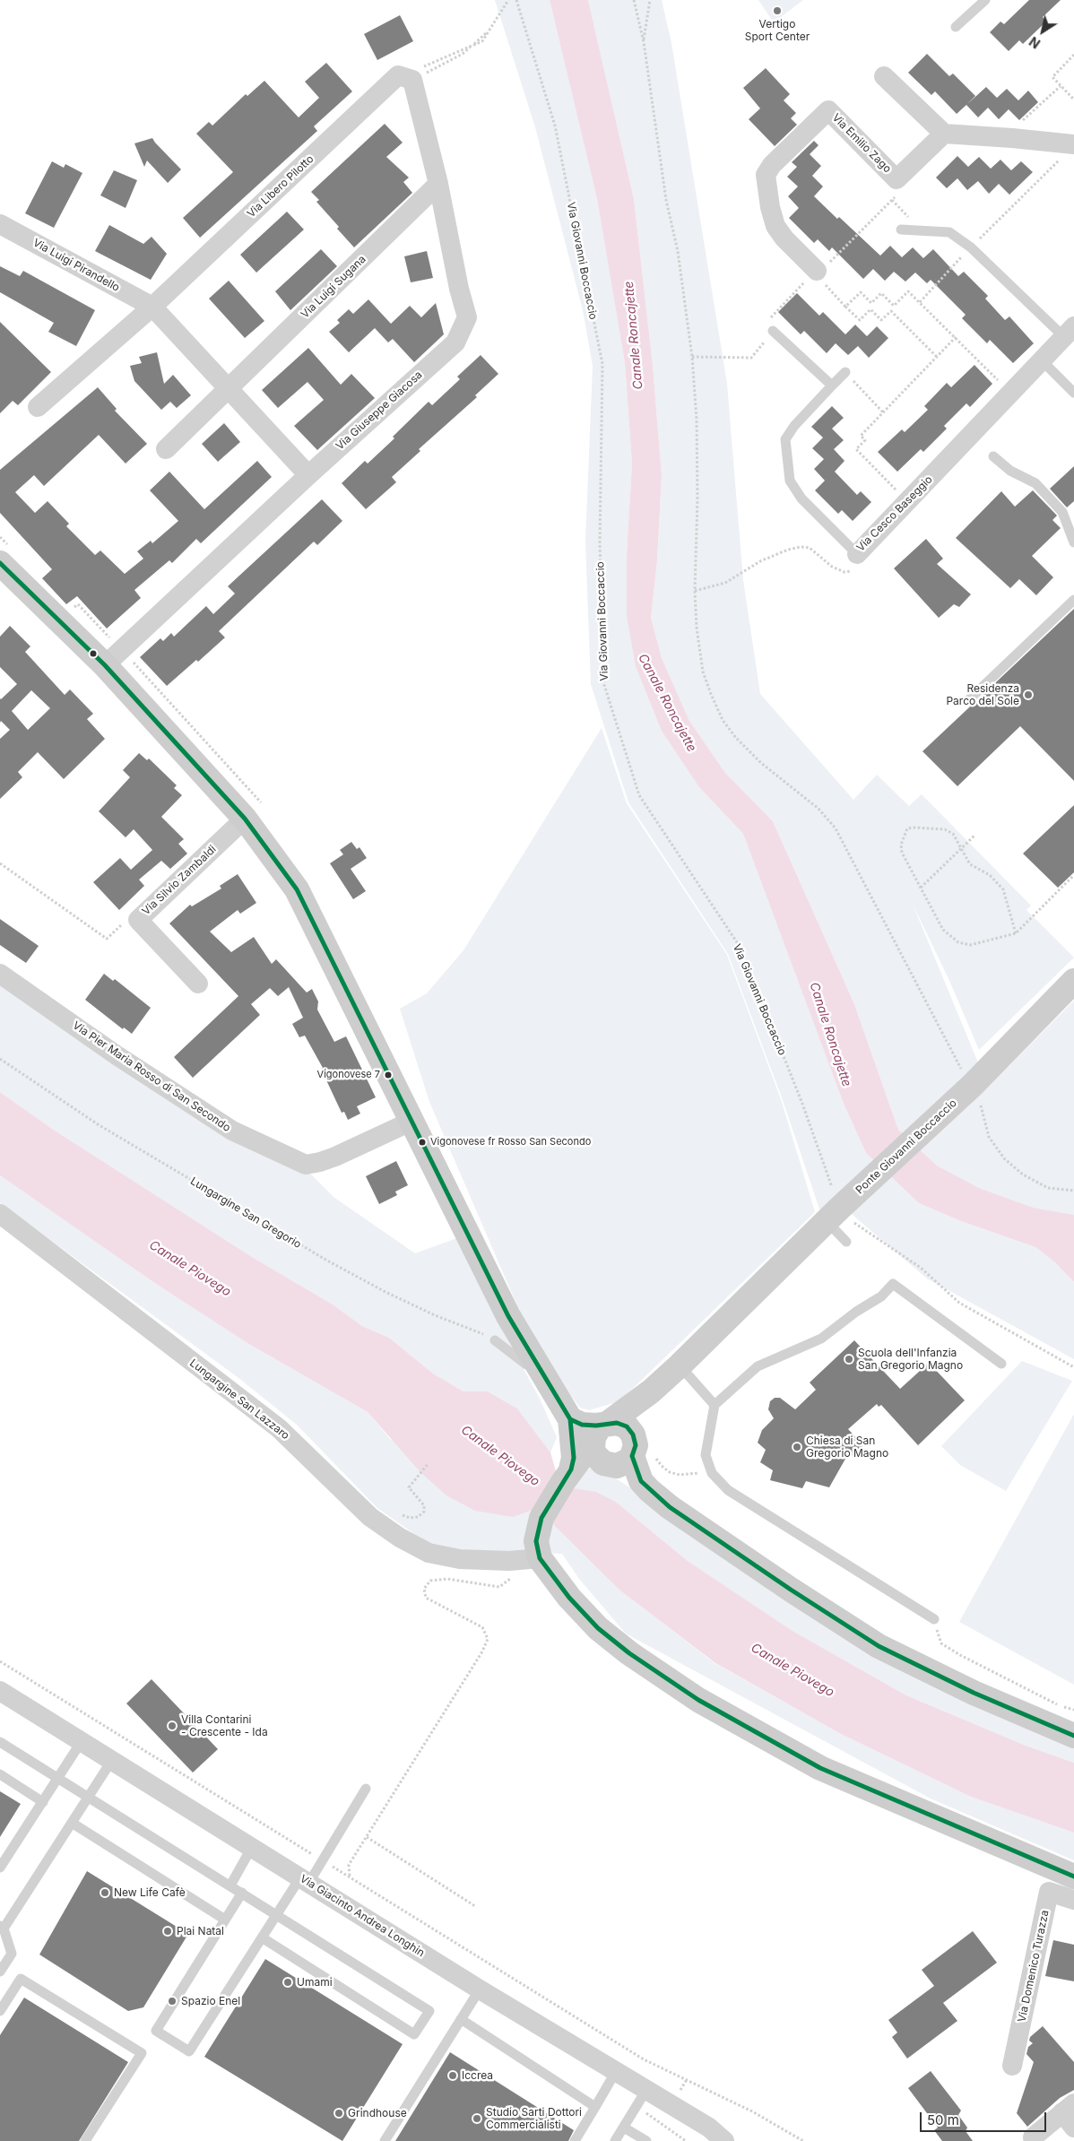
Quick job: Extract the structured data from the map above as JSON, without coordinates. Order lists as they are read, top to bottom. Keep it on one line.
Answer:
{"streets":{"main road":["Ponte Giovanni Boccaccio"],"street":["Via Emilio Zago","Via Libero Pilotto","Via Luigi Pirandello","Via Luigi Sugana","Via Giuseppe Giacosa","Via Cesco Baseggio","Via Silvio Zambaldi","Via Pier Maria Rosso di San Secondo","Lungargine San Lazzaro","Via Giacinto Andrea Longhin","Via Domenico Turazza"],"path":["Via Giovanni Boccaccio","Lungargine San Gregorio"]},"crossings":[["Via Libero Pilotto","Via Luigi Pirandello"],["Via Libero Pilotto","Via Giuseppe Giacosa"],["Via Giovanni Boccaccio","Ponte Giovanni Boccaccio"],["Via Luigi Pirandello","Via Luigi Sugana"],["Via Luigi Pirandello","Via Giuseppe Giacosa"],["Via Luigi Sugana","Via Giuseppe Giacosa"]],"water":["Canale Roncajette","Canale Piovego"],"places":["Vertigo Sport Center","Residenza Parco del Sole","Vigonovese 7","Vigonovese fr Rosso San Secondo","Scuola dell'Infanzia San Gregorio Magno","Chiesa di San Gregorio Magno","Villa Contarini - Crescente - Ida","New Life Cafè","Plai Natal","Umami","Spazio Enel","Iccrea","Grindhouse","Studio Sarti Dottori Commercialisti"],"scale_bar":"50 m","north":"bottom left"}
